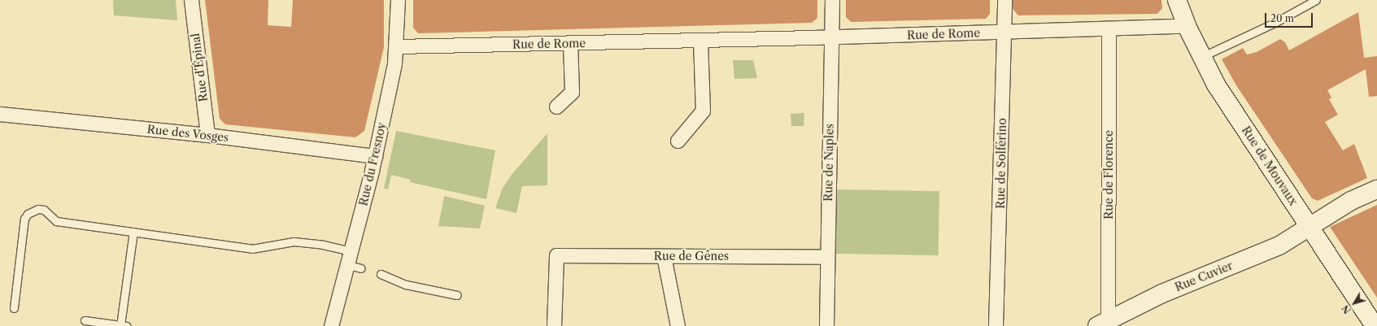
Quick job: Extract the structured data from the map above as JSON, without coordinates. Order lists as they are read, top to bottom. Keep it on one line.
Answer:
{"streets":{"main road":["Rue de Mouvaux","Rue Cuvier"],"street":["Rue de Rome","Rue d'Épinal","Rue des Vosges","Rue de Naples","Rue de Solférino","Rue du Fresnoy","Rue de Florence","Rue de Gênes"]},"crossings":[["Rue de Rome","Rue de Naples"],["Rue de Rome","Rue de Solférino"],["Rue de Rome","Rue du Fresnoy"],["Rue de Rome","Rue de Mouvaux"],["Rue de Rome","Rue de Florence"],["Rue d'Épinal","Rue des Vosges"],["Rue des Vosges","Rue du Fresnoy"],["Rue de Naples","Rue de Gênes"],["Rue de Mouvaux","Rue Cuvier"],["Rue de Florence","Rue Cuvier"]],"scale_bar":"20 m","north":"bottom left"}
